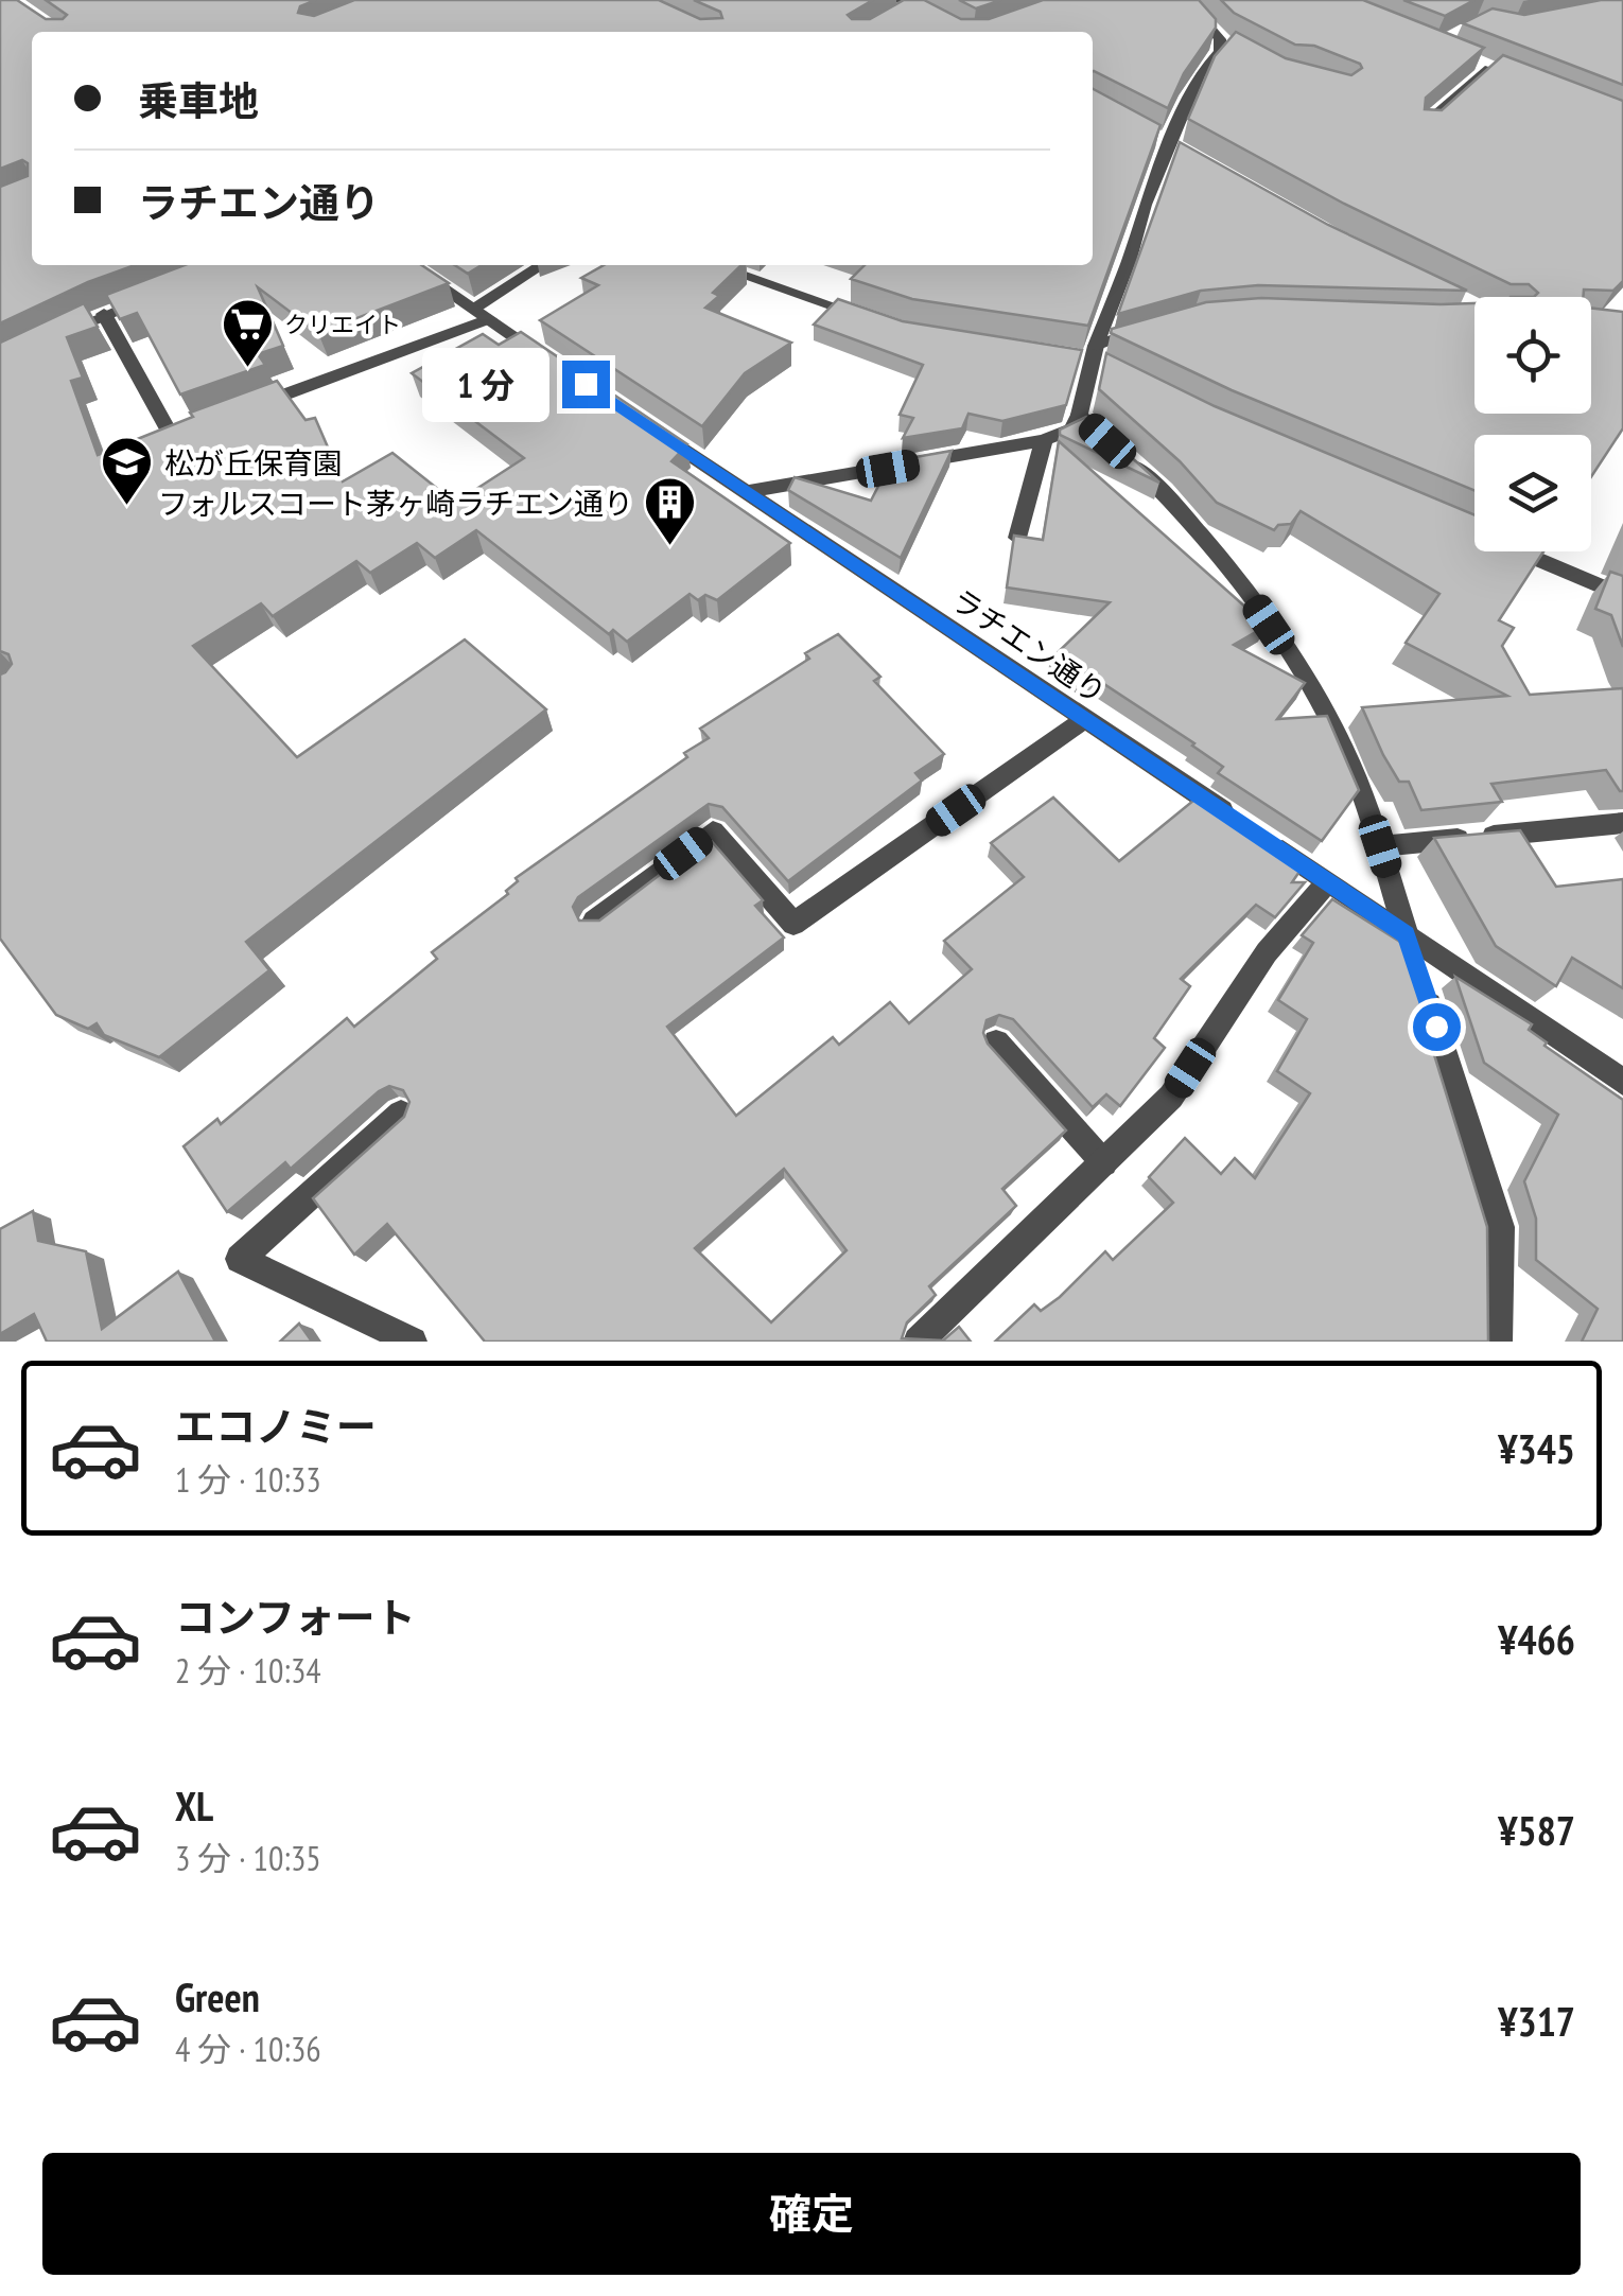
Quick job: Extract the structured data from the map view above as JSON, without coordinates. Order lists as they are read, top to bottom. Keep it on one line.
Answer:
{"streets":{"street":["ラチエン通り"]},"places":{"supermarket":["クリエイト"],"school or university":["松が丘保育園"],"building":["フォルスコート茅ヶ崎ラチエン通り"]},"page":{"banner":["乗車地","ラチエン通り"],"bubble":"1 分","list":[{"name":"エコノミー","note":"1 分 · 10:33","value":"¥345"},{"name":"コンフォート","note":"2 分 · 10:34","value":"¥466"},{"name":"XL","note":"3 分 · 10:35","value":"¥587"},{"name":"Green","note":"4 分 · 10:36","value":"¥317"}],"buttons":"確定"}}
